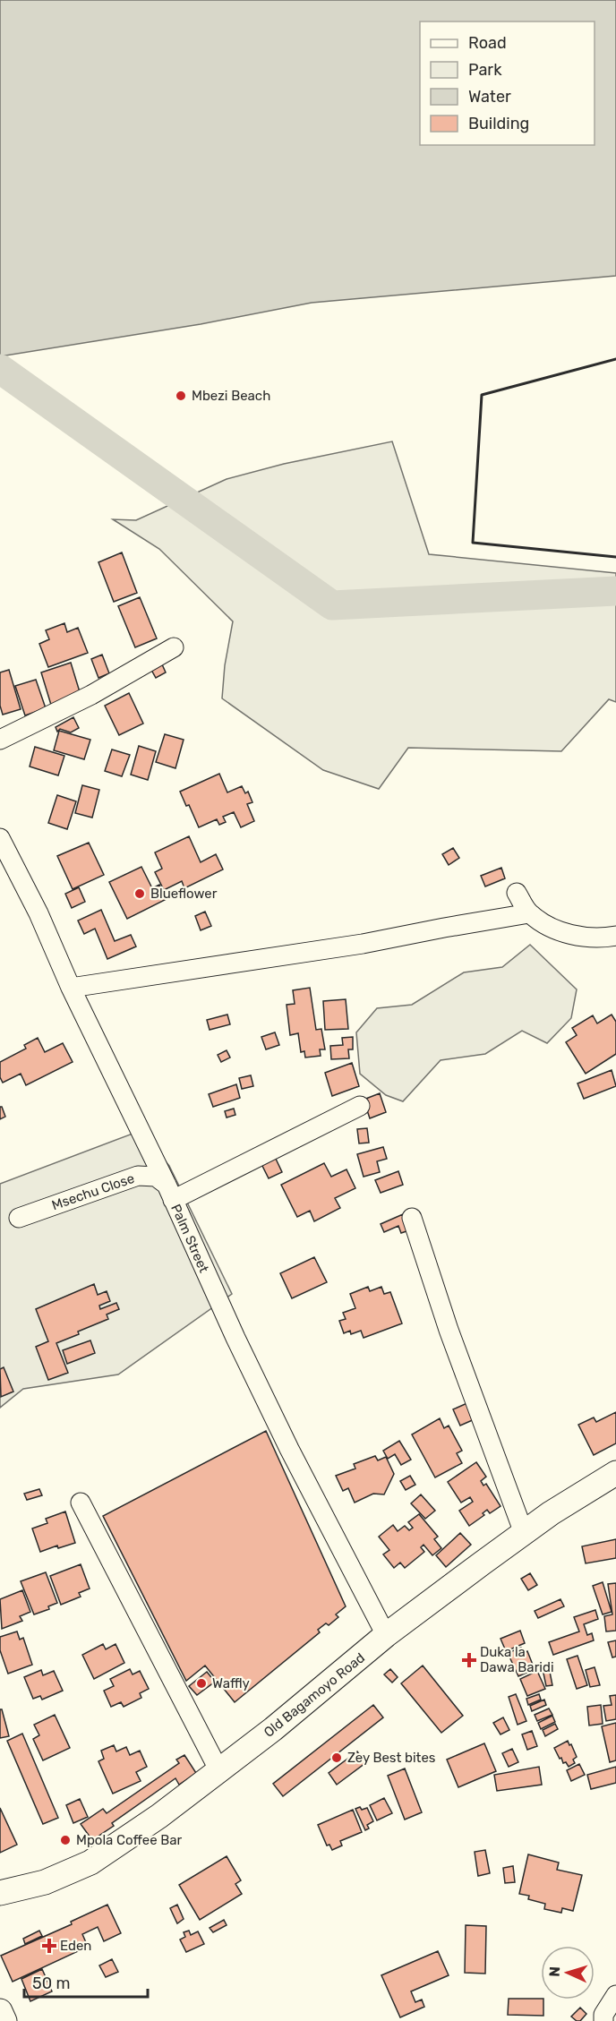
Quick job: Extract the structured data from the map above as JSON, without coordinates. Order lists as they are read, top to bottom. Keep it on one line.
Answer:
{"streets":{"main road":["Old Bagamoyo Road"],"street":["Msechu Close","Palm Street"]},"crossings":[["Msechu Close","Palm Street"],["Palm Street","Old Bagamoyo Road"]],"places":{"other":["Mbezi Beach","Blueflower","Waffly","Zey Best bites","Mpola Coffee Bar"],"health":["Duka la Dawa Baridi","Eden"]},"legend":["Road","Park","Water","Building"],"scale_bar":"50 m","north":"left"}
